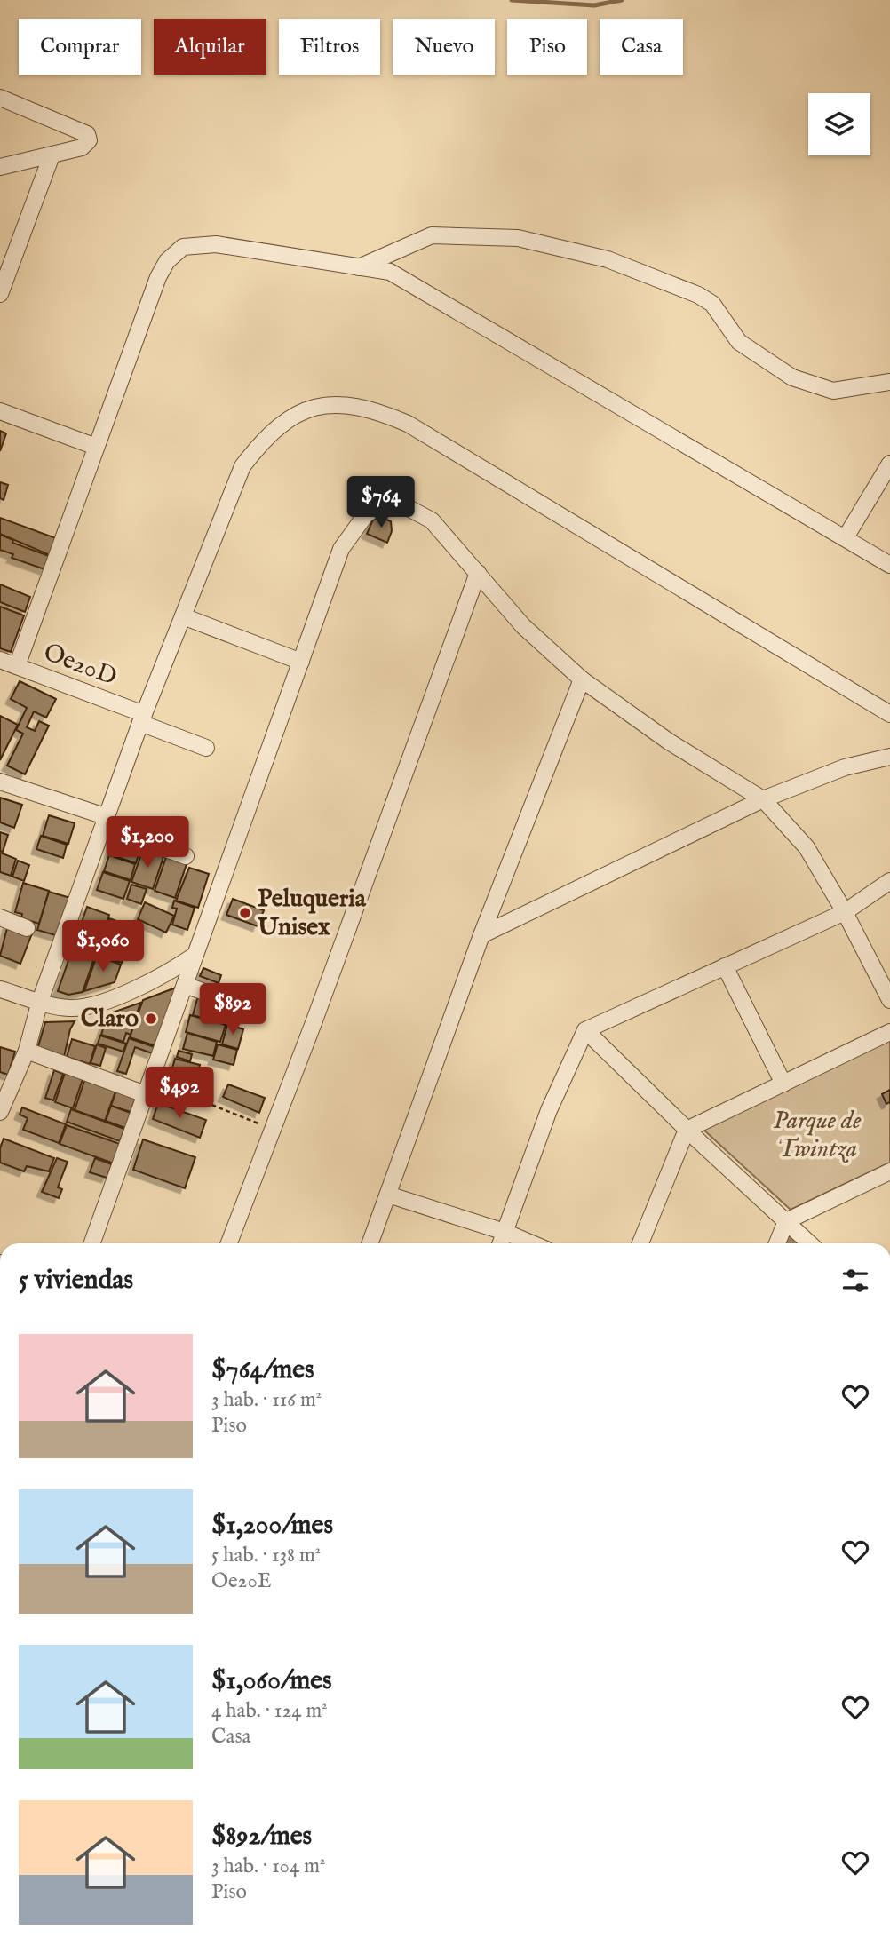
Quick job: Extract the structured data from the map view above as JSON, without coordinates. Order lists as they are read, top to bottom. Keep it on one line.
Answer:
{"streets":{"street":["Oe20D"]},"parks":["Parque de Twintza"],"places":["Peluqueria Unisex","Claro"],"page":{"chip":["Comprar","Alquilar","Filtros","Nuevo","Piso","Casa"],"price":["$764","$1,200","$1,060","$892","$492"],"heading":"5 viviendas","list":[{"name":"$764/mes","note":"3 hab. · 116 m² · Piso"},{"name":"$1,200/mes","note":"5 hab. · 138 m² · Oe20E"},{"name":"$1,060/mes","note":"4 hab. · 124 m² · Casa"},{"name":"$892/mes","note":"3 hab. · 104 m² · Piso"}]}}
